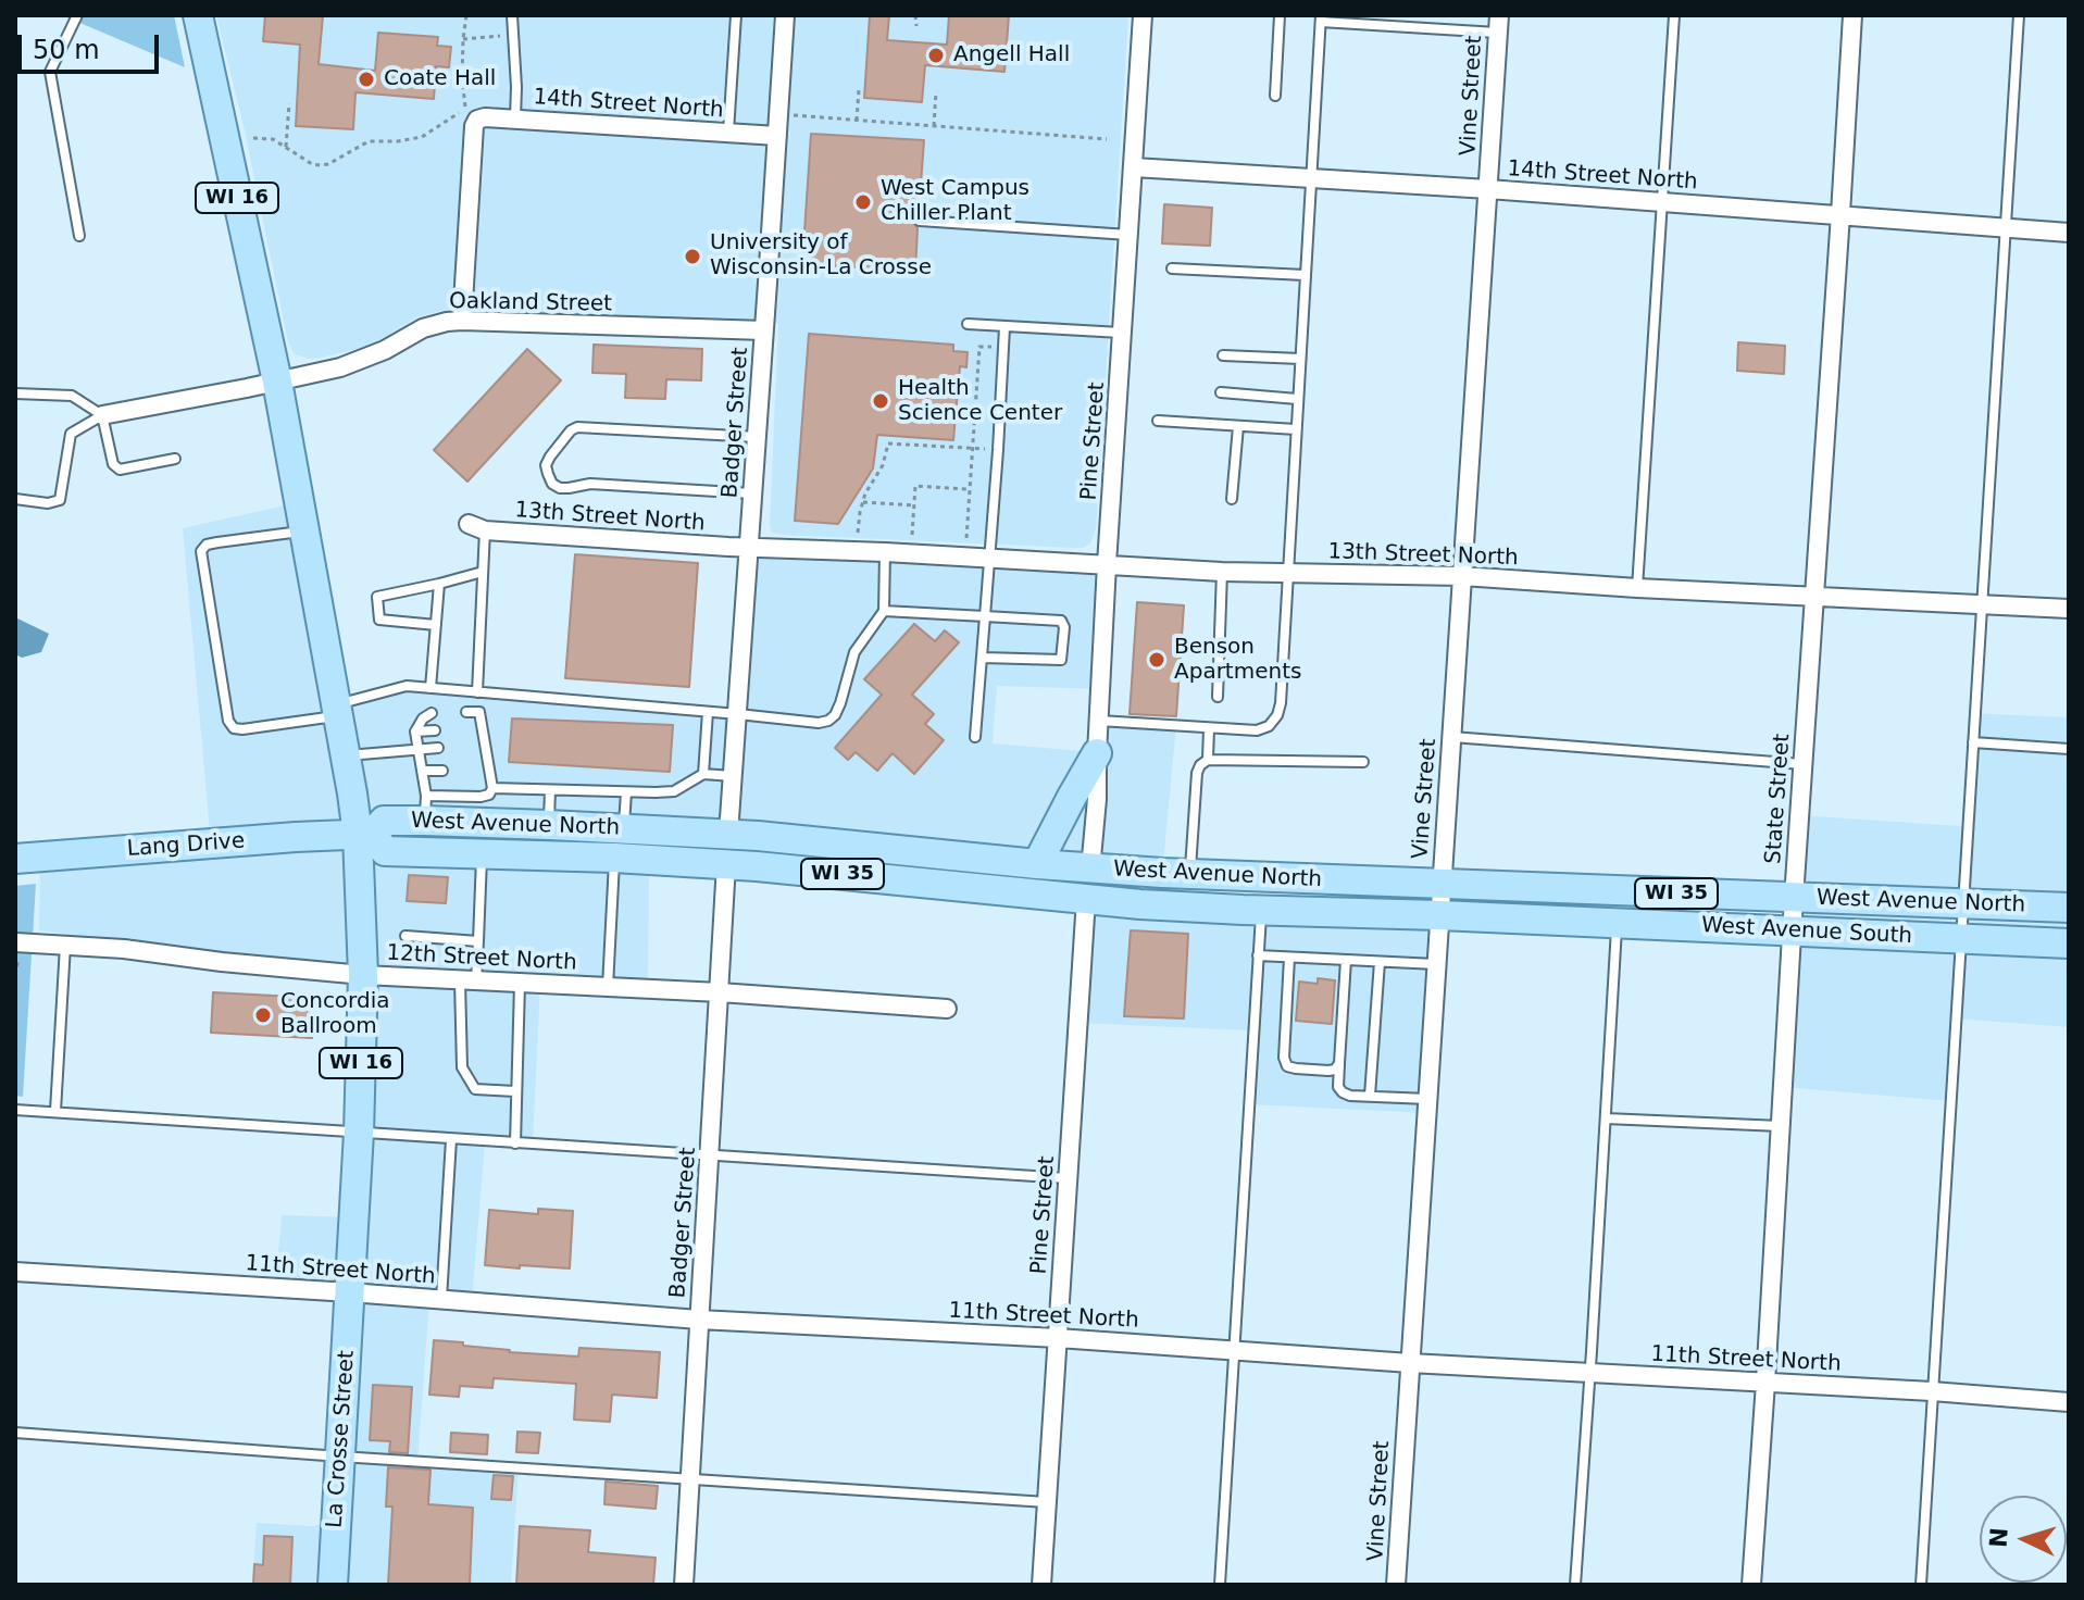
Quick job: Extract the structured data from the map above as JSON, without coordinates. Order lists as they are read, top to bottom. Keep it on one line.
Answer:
{"streets":{"main road":["WI 16","West Avenue North","Lang Drive","WI 35","West Avenue South","La Crosse Street"],"street":["Vine Street","14th Street North","Oakland Street","Badger Street","Pine Street","13th Street North","State Street","12th Street North","11th Street North"]},"crossings":[["Vine Street","14th Street North"],["Vine Street","13th Street North"],["Vine Street","West Avenue North"],["Vine Street","West Avenue South"],["Vine Street","11th Street North"],["14th Street North","Oakland Street"],["14th Street North","Badger Street"],["14th Street North","Pine Street"],["14th Street North","State Street"],["WI 16","Oakland Street"],["WI 16","West Avenue North"],["WI 16","Lang Drive"],["WI 16","12th Street North"],["WI 16","11th Street North"],["WI 16","La Crosse Street"],["Oakland Street","Badger Street"],["Badger Street","13th Street North"],["Badger Street","West Avenue North"],["Badger Street","12th Street North"],["Badger Street","11th Street North"],["Pine Street","13th Street North"],["Pine Street","West Avenue North"],["Pine Street","11th Street North"],["13th Street North","State Street"],["State Street","West Avenue North"],["State Street","West Avenue South"],["State Street","11th Street North"],["West Avenue North","Lang Drive"],["West Avenue North","West Avenue South"],["11th Street North","La Crosse Street"]],"places":["Angell Hall","Coate Hall","West Campus Chiller Plant","University of Wisconsin-La Crosse","Health Science Center","Benson Apartments","Concordia Ballroom"],"scale_bar":"50 m","north":"left"}
